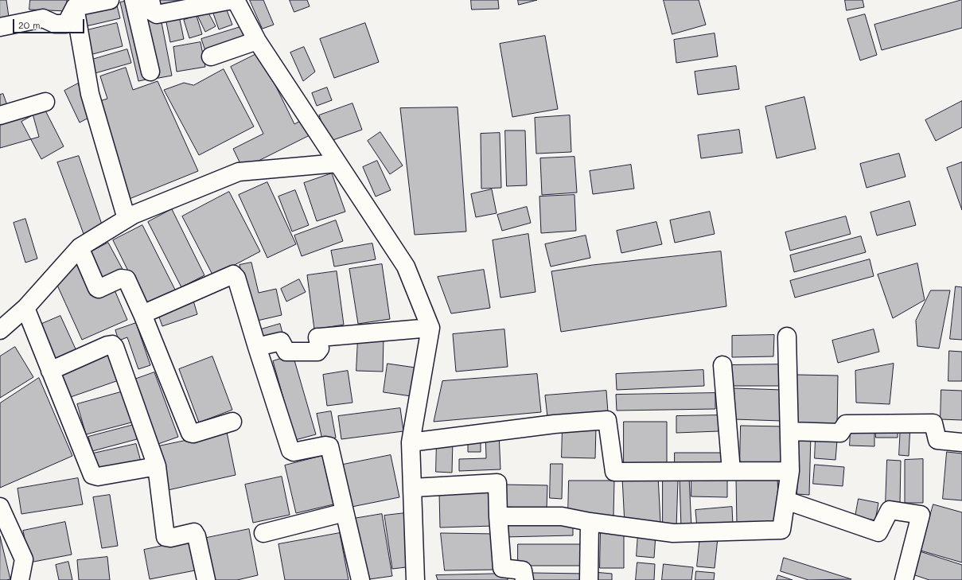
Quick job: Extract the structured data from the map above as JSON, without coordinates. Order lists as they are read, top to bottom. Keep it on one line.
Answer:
{"scale_bar":"20 m"}
